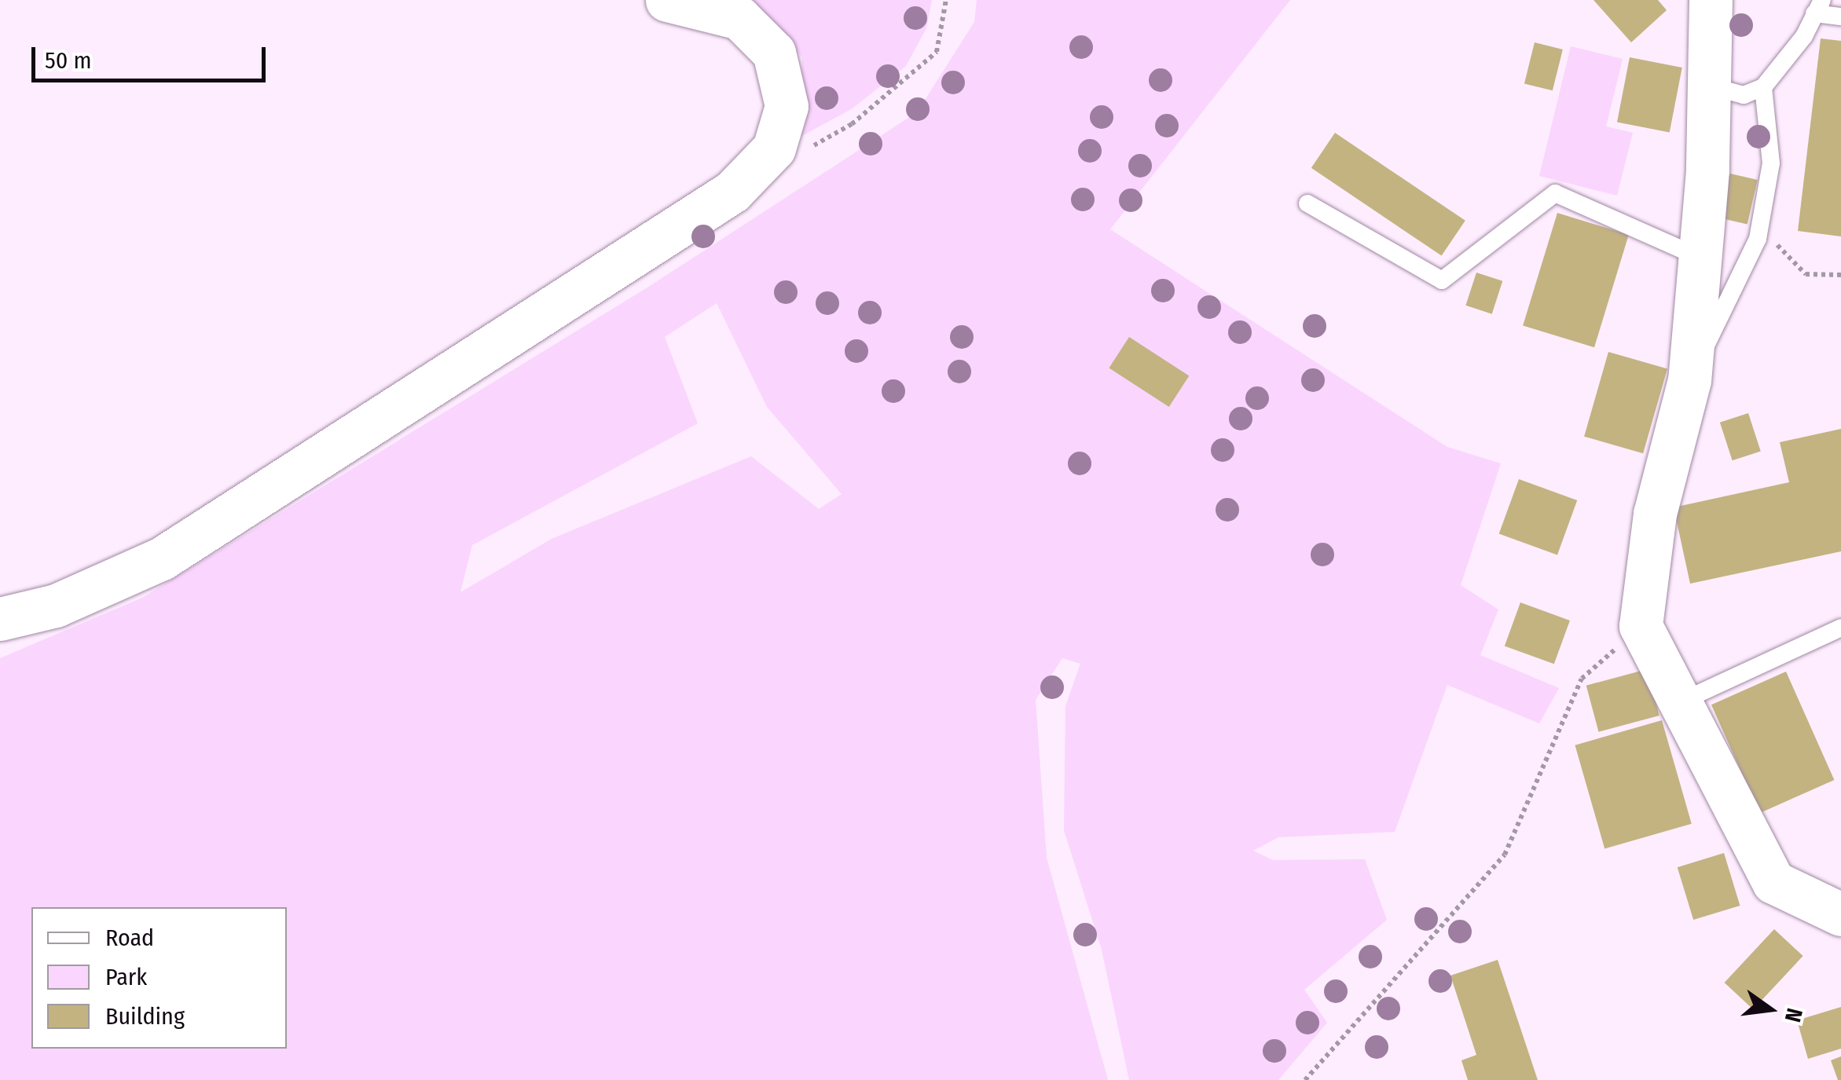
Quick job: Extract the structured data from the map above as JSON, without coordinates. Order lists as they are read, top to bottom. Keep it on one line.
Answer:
{"legend":["Road","Park","Building"],"scale_bar":"50 m","north":"right"}
